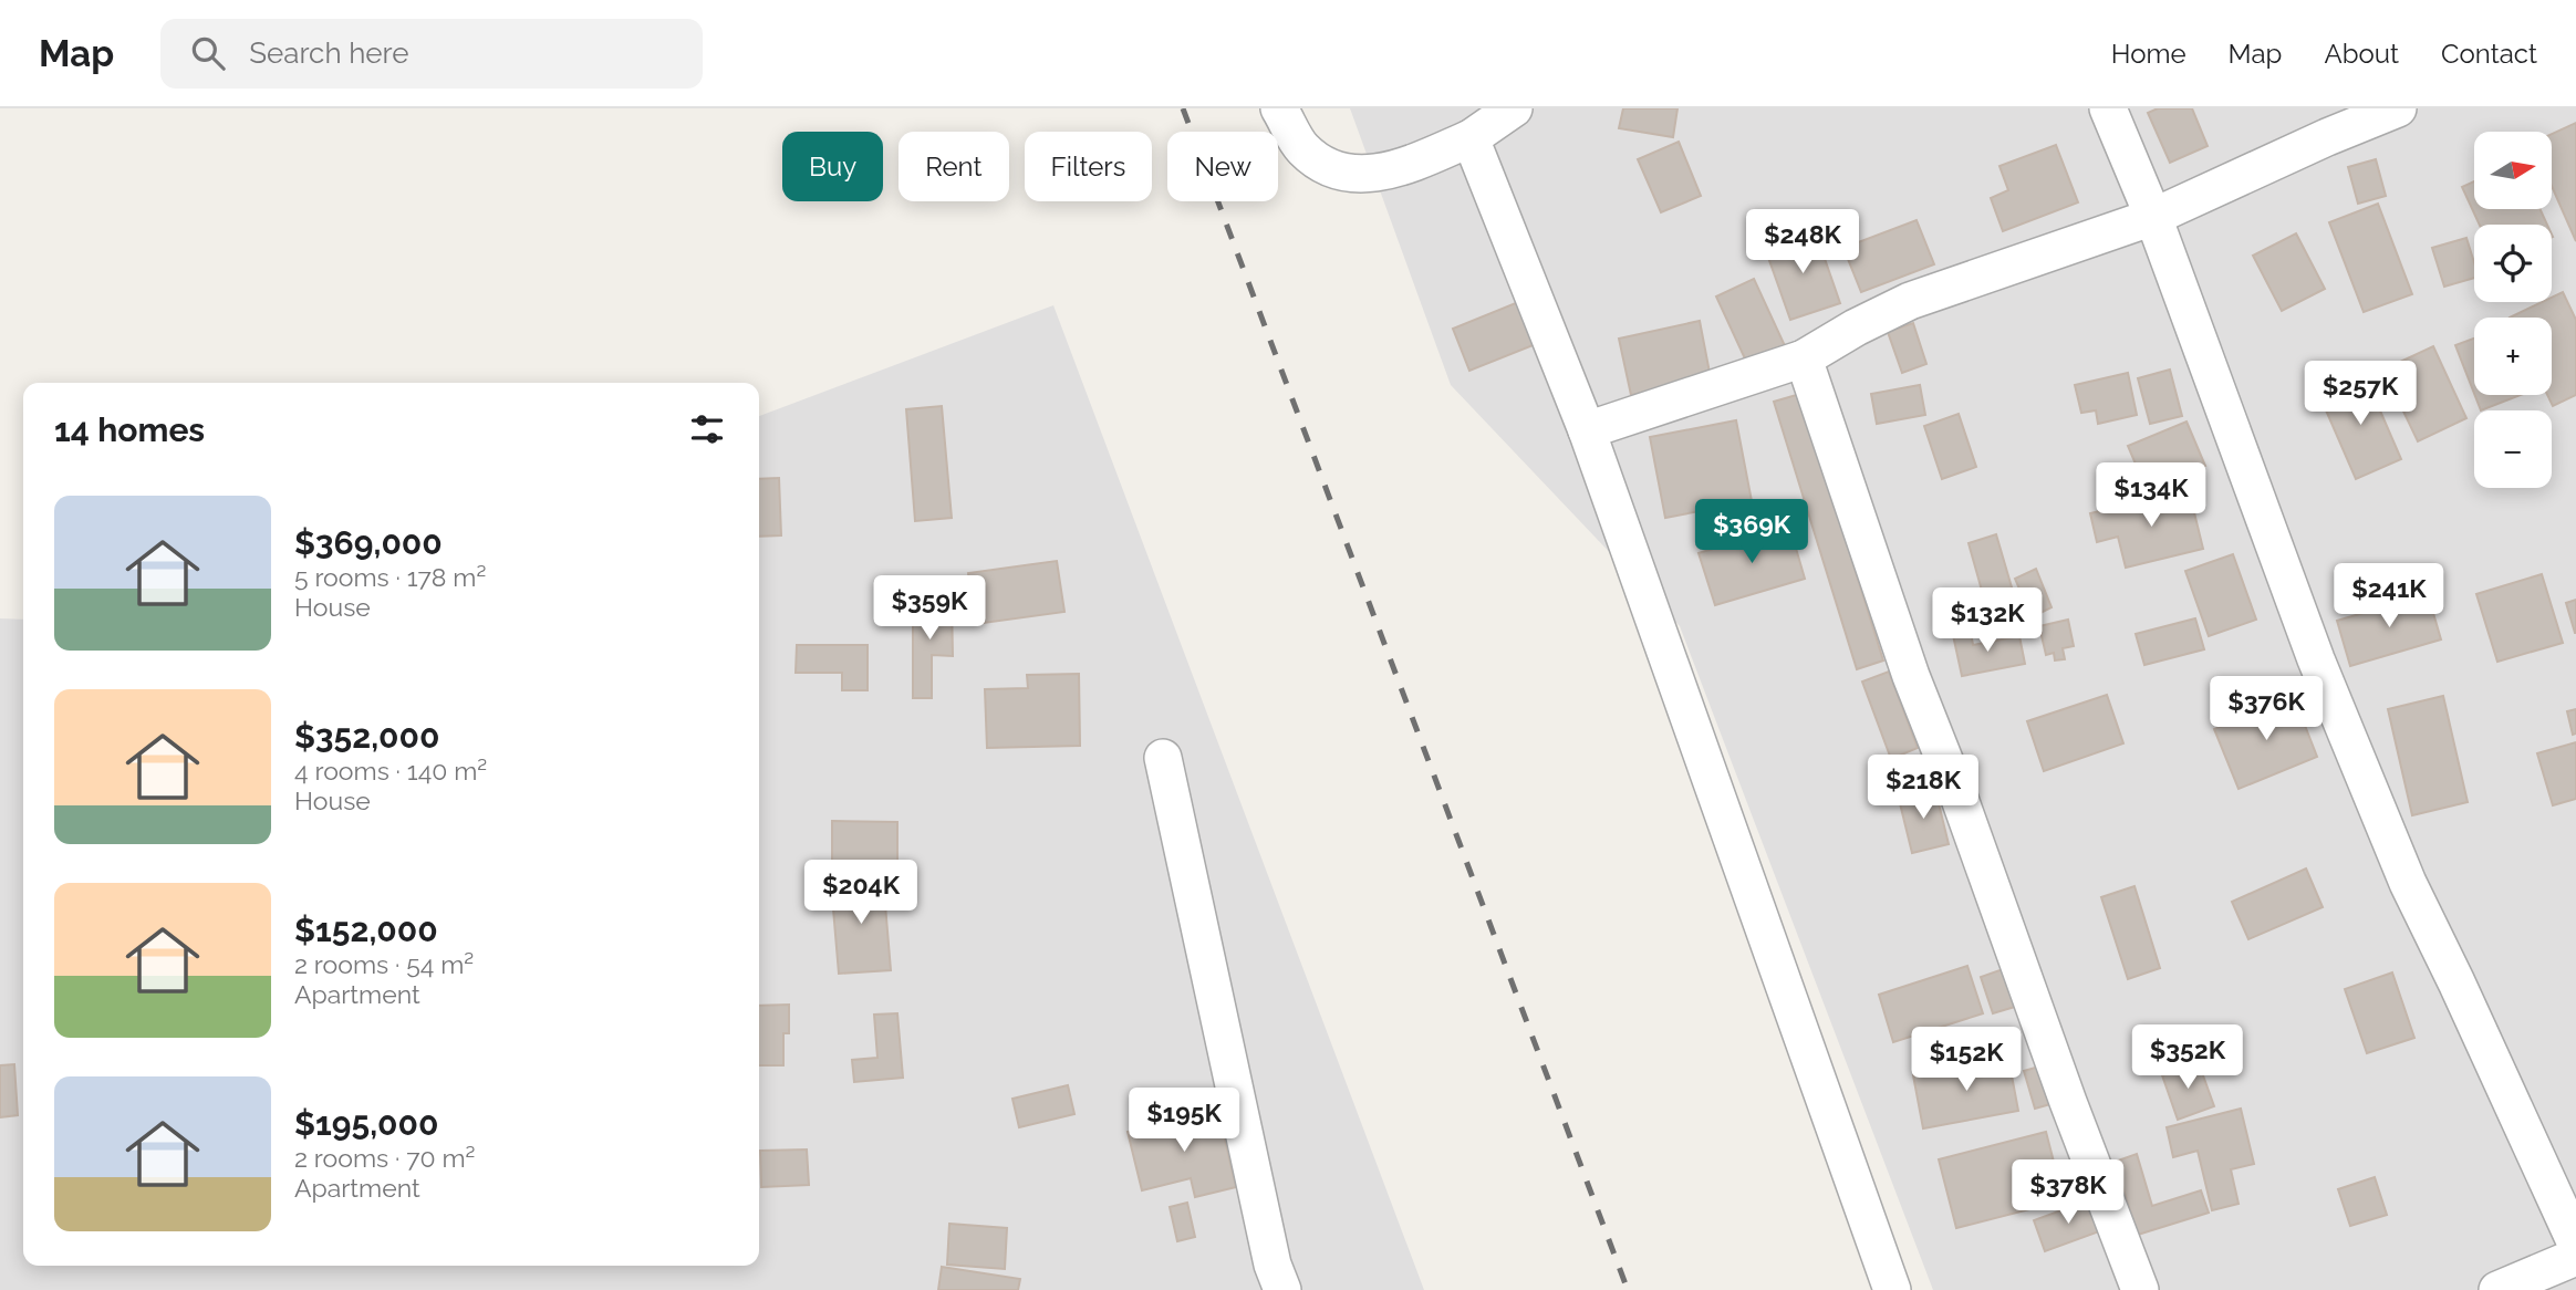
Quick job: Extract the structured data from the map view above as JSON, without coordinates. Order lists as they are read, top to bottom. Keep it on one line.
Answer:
{"north":"right","page":{"header":"Map","search":"Search here","nav":["Home","Map","About","Contact"],"map_buttons":["+","−"],"chip":["Buy","Rent","Filters","New"],"price":["$248K","$257K","$134K","$369K","$241K","$359K","$132K","$376K","$218K","$204K","$352K","$152K","$195K","$378K"],"heading":"14 homes","list":[{"name":"$369,000","note":"5 rooms · 178 m² · House"},{"name":"$352,000","note":"4 rooms · 140 m² · House"},{"name":"$152,000","note":"2 rooms · 54 m² · Apartment"},{"name":"$195,000","note":"2 rooms · 70 m² · Apartment"}]}}
